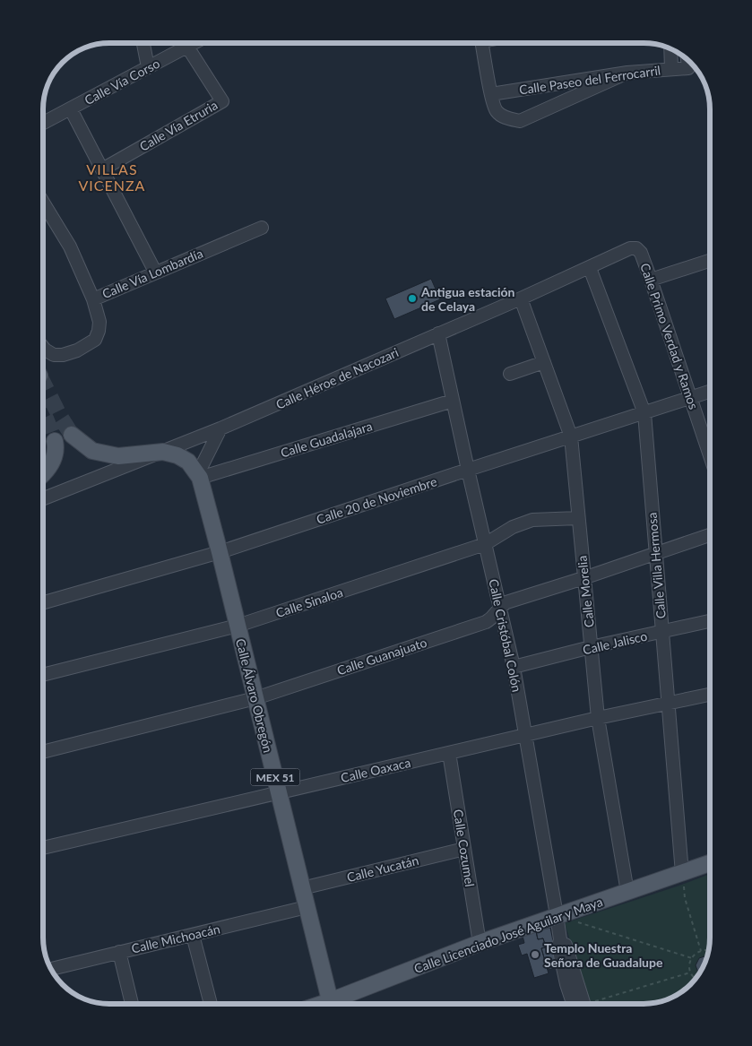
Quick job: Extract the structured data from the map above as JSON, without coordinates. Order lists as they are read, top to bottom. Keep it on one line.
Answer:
{"streets":{"main road":["Calle Álvaro Obregón","MEX 51","Calle Licenciado José Aguilar y Maya"],"street":["Calle Paseo del Ferrocarril","Calle Vía Corso","Calle Vía Etruria","Calle Vía Lombardía","Calle Primo Verdad y Ramos","Calle Héroe de Nacozari","Calle Guadalajara","Calle 20 de Noviembre","Calle Villa Hermosa","Calle Morelia","Calle Sinaloa","Calle Cristóbal Colón","Calle Jalisco","Calle Guanajuato","Calle Oaxaca","Calle Cozumel","Calle Yucatán","Calle Michoacán"]},"crossings":[["Calle Vía Corso","Calle Vía Etruria"],["Calle Primo Verdad y Ramos","Calle Héroe de Nacozari"],["Calle Primo Verdad y Ramos","Calle 20 de Noviembre"],["Calle Héroe de Nacozari","Calle Villa Hermosa"],["Calle Héroe de Nacozari","Calle Morelia"],["Calle Héroe de Nacozari","Calle Cristóbal Colón"],["Calle Héroe de Nacozari","Calle Álvaro Obregón"],["Calle Guadalajara","Calle Cristóbal Colón"],["Calle Guadalajara","Calle Álvaro Obregón"],["Calle 20 de Noviembre","Calle Villa Hermosa"],["Calle 20 de Noviembre","Calle Morelia"],["Calle 20 de Noviembre","Calle Cristóbal Colón"],["Calle 20 de Noviembre","Calle Álvaro Obregón"],["Calle Villa Hermosa","Calle Jalisco"],["Calle Villa Hermosa","Calle Guanajuato"],["Calle Villa Hermosa","Calle Oaxaca"],["Calle Villa Hermosa","Calle Licenciado José Aguilar y Maya"],["Calle Morelia","Calle Sinaloa"],["Calle Morelia","Calle Jalisco"],["Calle Morelia","Calle Guanajuato"],["Calle Morelia","Calle Oaxaca"],["Calle Morelia","Calle Licenciado José Aguilar y Maya"],["Calle Sinaloa","Calle Cristóbal Colón"],["Calle Sinaloa","Calle Álvaro Obregón"],["Calle Cristóbal Colón","Calle Jalisco"],["Calle Cristóbal Colón","Calle Guanajuato"],["Calle Cristóbal Colón","Calle Oaxaca"],["Calle Cristóbal Colón","Calle Licenciado José Aguilar y Maya"],["Calle Guanajuato","Calle Álvaro Obregón"],["Calle Álvaro Obregón","Calle Oaxaca"],["Calle Álvaro Obregón","Calle Yucatán"],["Calle Álvaro Obregón","Calle Michoacán"],["Calle Oaxaca","Calle Cozumel"],["Calle Cozumel","Calle Yucatán"],["Calle Cozumel","Calle Licenciado José Aguilar y Maya"]],"districts":["VILLAS VICENZA"],"places":["Antigua estación de Celaya","Templo Nuestra Señora de Guadalupe"]}
